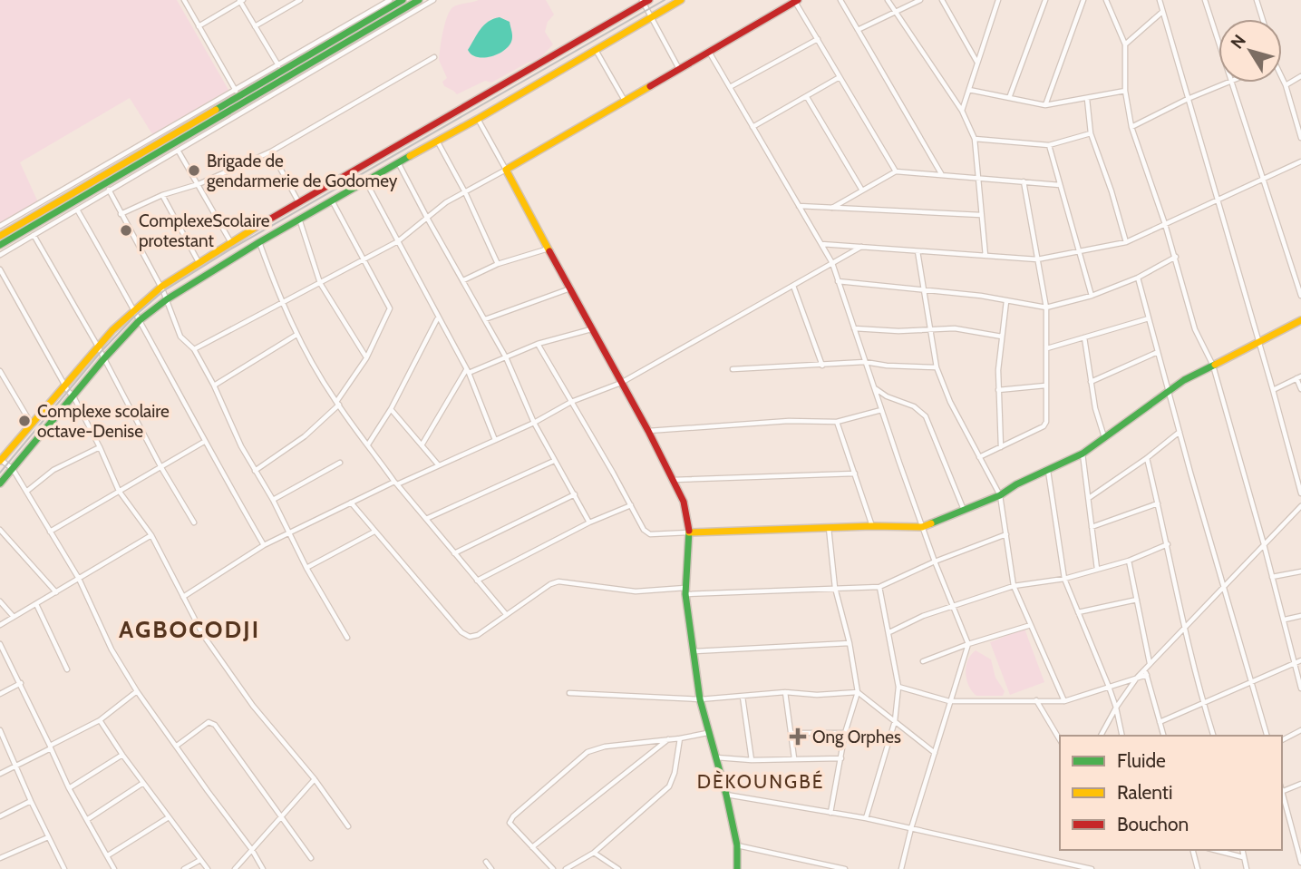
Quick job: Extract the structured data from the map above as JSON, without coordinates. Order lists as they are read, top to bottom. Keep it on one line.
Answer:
{"districts":["AGBOCODJI","DÈKOUNGBÉ"],"places":{"other":["Brigade de gendarmerie de Godomey","ComplexeScolaire protestant","Complexe scolaire octave-Denise"],"health":["Ong Orphes"]},"legend":["Fluide","Ralenti","Bouchon"],"north":"top left"}
